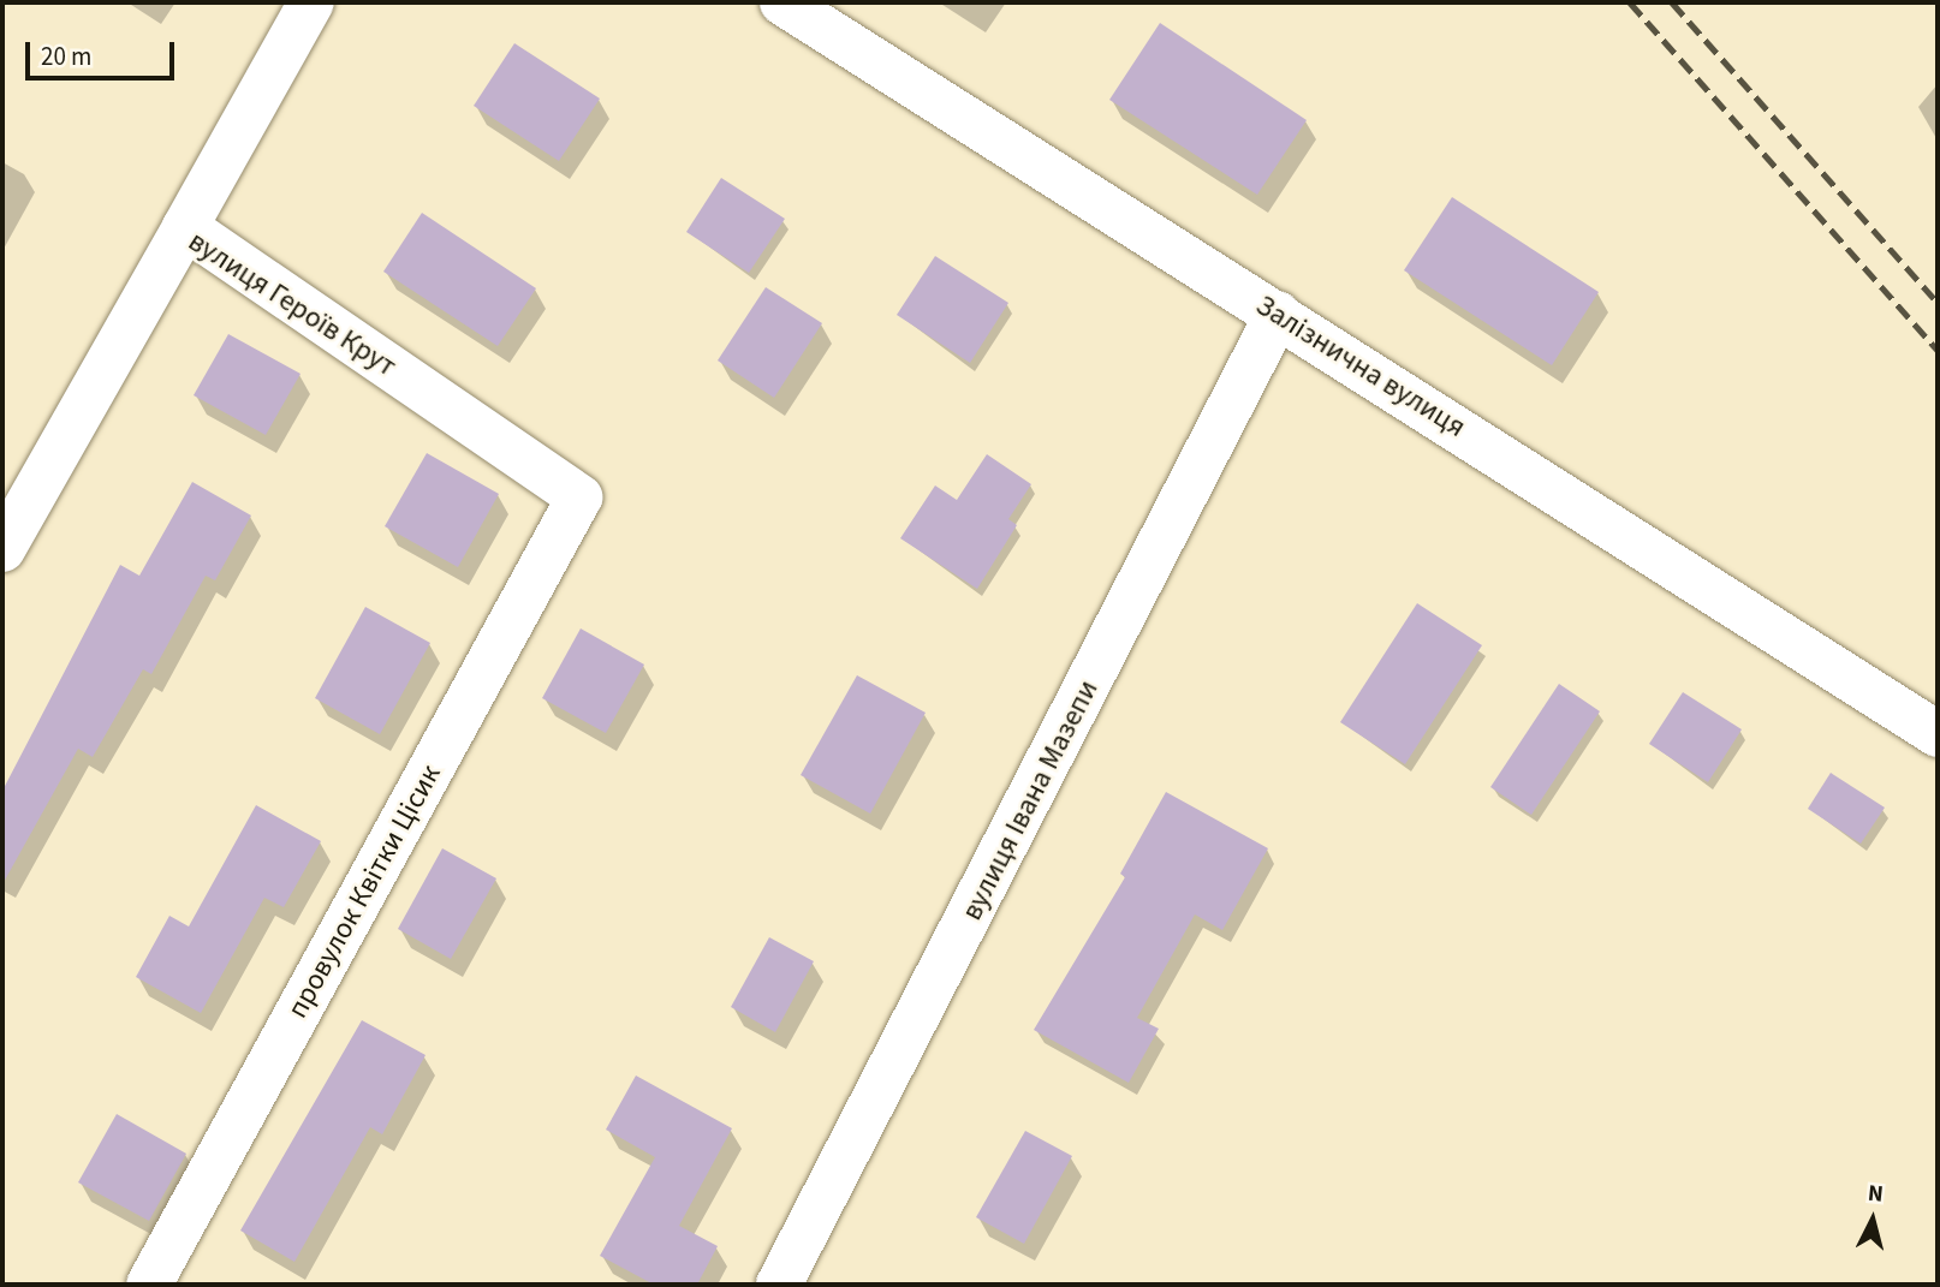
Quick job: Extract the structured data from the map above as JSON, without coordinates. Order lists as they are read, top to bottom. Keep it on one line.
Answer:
{"streets":{"street":["вулиця Героїв Крут","Залізнична вулиця","вулиця Івана Мазепи","провулок Квітки Цісик"]},"crossings":[["вулиця Героїв Крут","провулок Квітки Цісик"],["Залізнична вулиця","вулиця Івана Мазепи"]],"scale_bar":"20 m","north":"top"}
